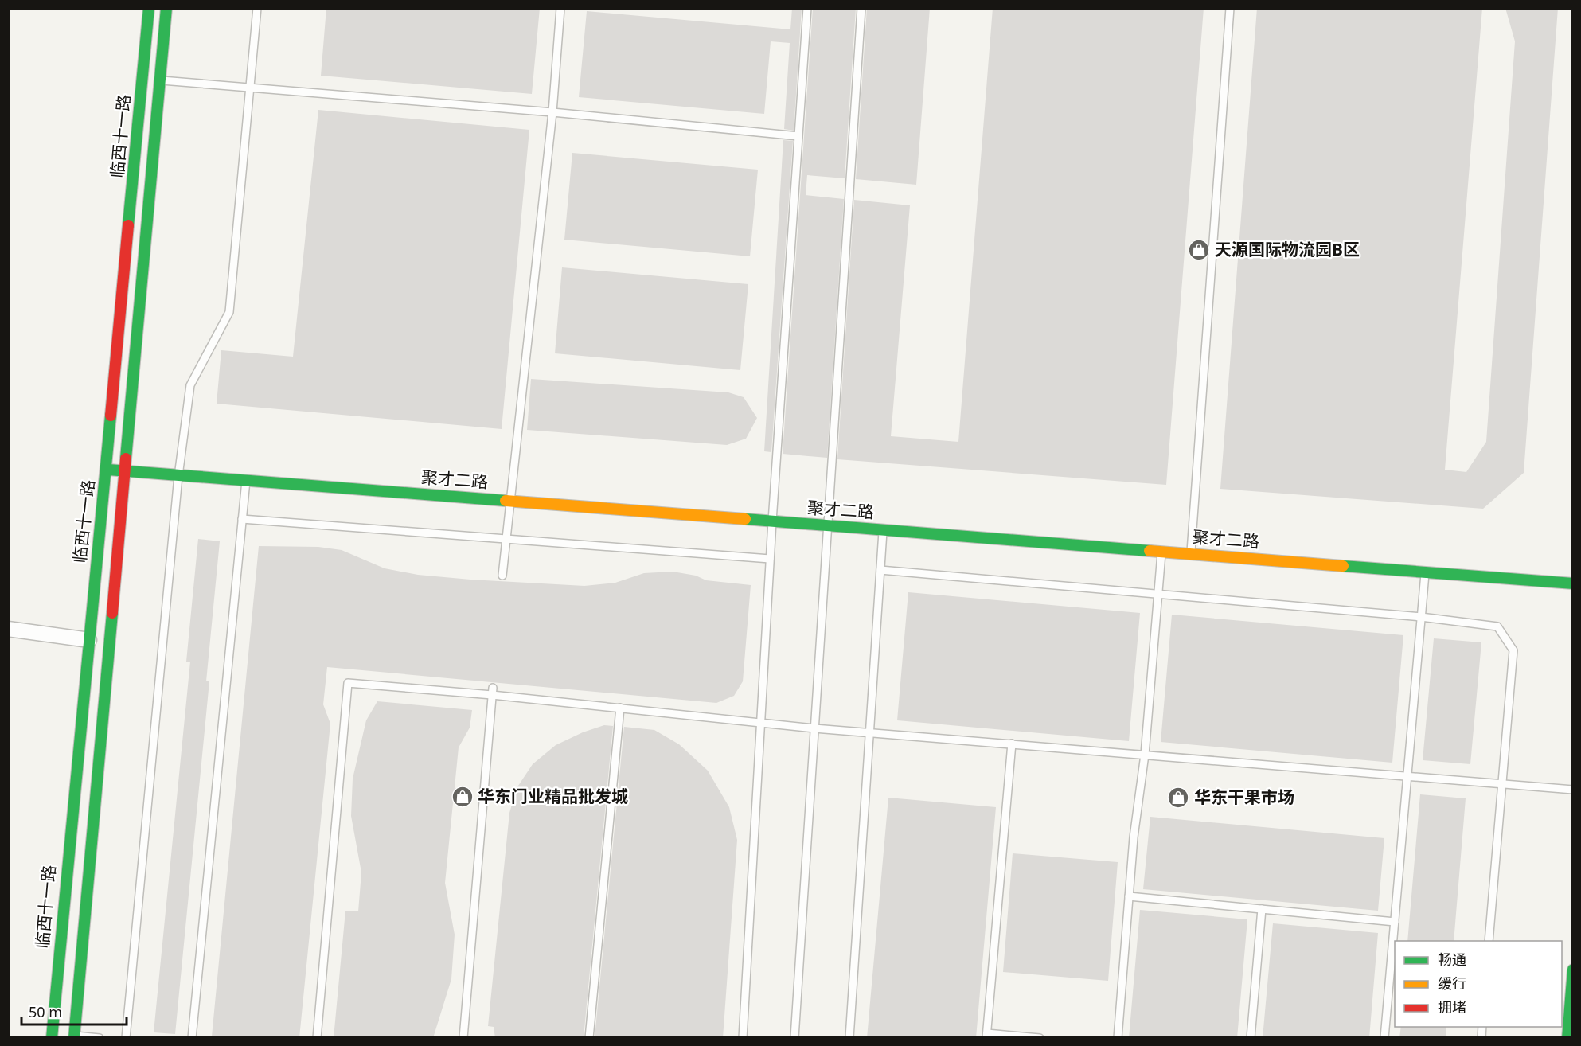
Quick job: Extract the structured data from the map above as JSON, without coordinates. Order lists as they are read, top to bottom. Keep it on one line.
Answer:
{"streets":{"main road":["临西十一路","聚才二路"]},"crossings":[["临西十一路","聚才二路"]],"places":{"shop":["天源国际物流园B区","华东门业精品批发城","华东干果市场"]},"legend":["畅通","缓行","拥堵"],"scale_bar":"50 m"}
